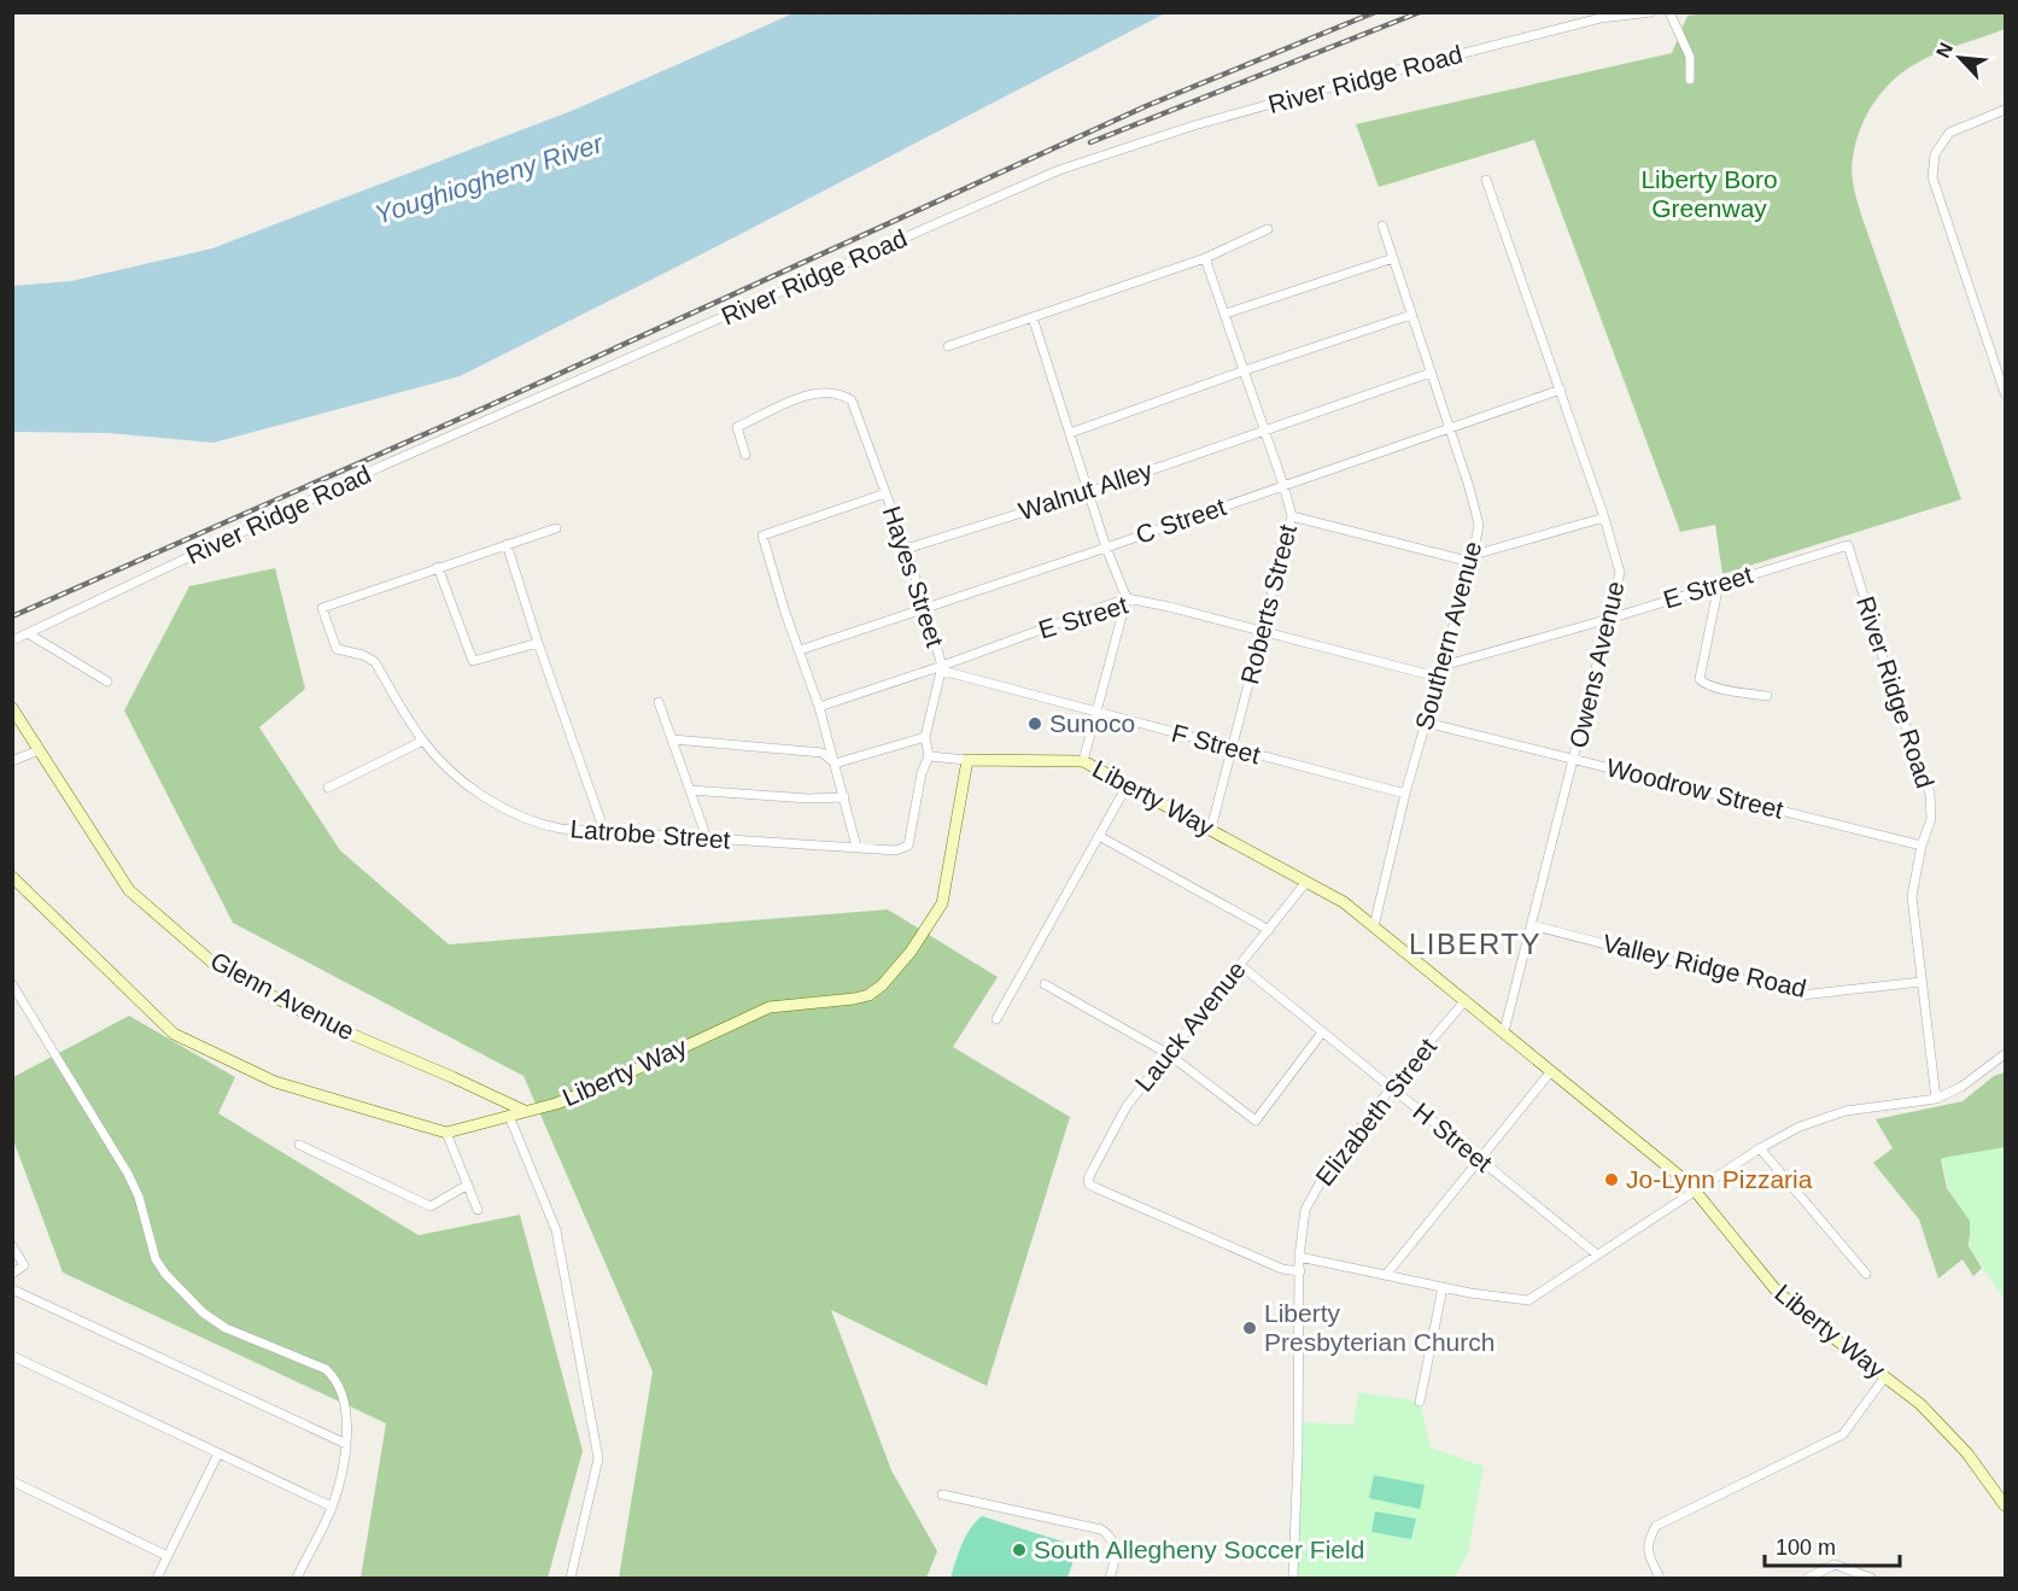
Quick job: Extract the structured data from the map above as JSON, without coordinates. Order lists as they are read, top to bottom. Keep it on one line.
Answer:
{"streets":{"street":["River Ridge Road","Walnut Alley","C Street","Hayes Street","E Street","Roberts Street","Southern Avenue","Owens Avenue","F Street","Woodrow Street","Liberty Way","Latrobe Street","Valley Ridge Road","Glenn Avenue","Lauck Avenue","Elizabeth Street","H Street"]},"crossings":[["River Ridge Road","E Street"],["River Ridge Road","Woodrow Street"],["River Ridge Road","Valley Ridge Road"],["Walnut Alley","Hayes Street"],["Walnut Alley","Roberts Street"],["Walnut Alley","Southern Avenue"],["C Street","Hayes Street"],["C Street","Roberts Street"],["C Street","Southern Avenue"],["C Street","Owens Avenue"],["Hayes Street","E Street"],["Hayes Street","F Street"],["Hayes Street","Latrobe Street"],["E Street","Roberts Street"],["E Street","Southern Avenue"],["E Street","Owens Avenue"],["E Street","F Street"],["Roberts Street","F Street"],["Roberts Street","Liberty Way"],["Southern Avenue","F Street"],["Southern Avenue","Woodrow Street"],["Southern Avenue","Liberty Way"],["Owens Avenue","Woodrow Street"],["Owens Avenue","Liberty Way"],["Owens Avenue","Valley Ridge Road"],["Liberty Way","Glenn Avenue"],["Liberty Way","Lauck Avenue"],["Liberty Way","Elizabeth Street"],["Lauck Avenue","Elizabeth Street"],["Lauck Avenue","H Street"],["Elizabeth Street","H Street"]],"districts":["LIBERTY"],"water":["Youghiogheny River"],"parks":["Liberty Boro Greenway"],"places":["Sunoco","Jo-Lynn Pizzaria","Liberty Presbyterian Church","South Allegheny Soccer Field"],"scale_bar":"100 m","north":"top left"}
